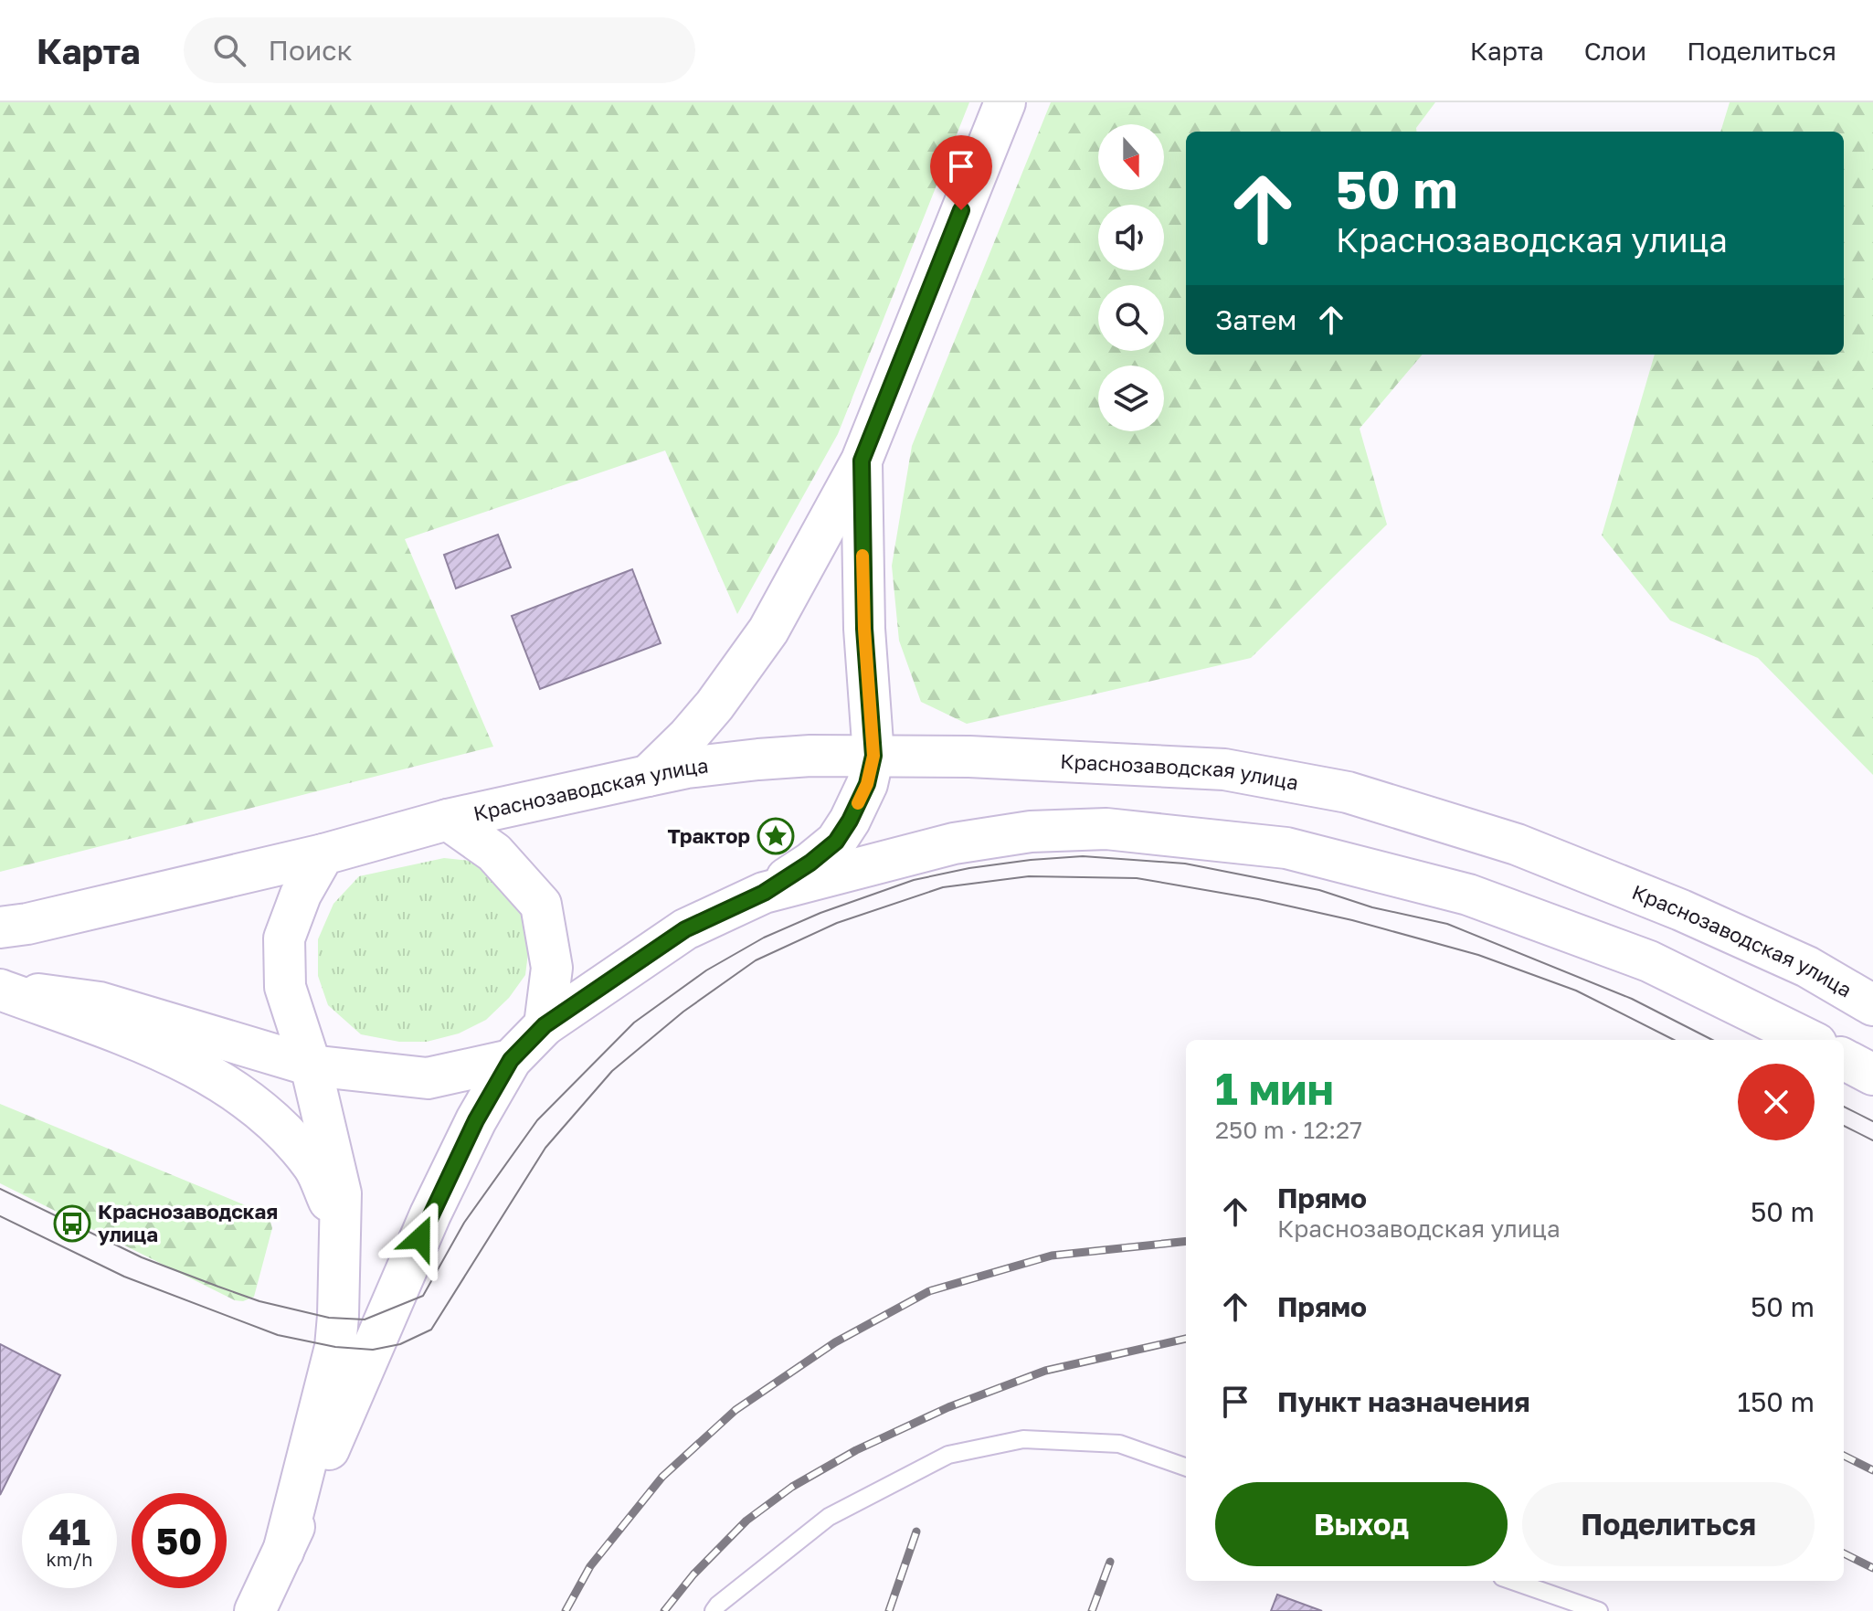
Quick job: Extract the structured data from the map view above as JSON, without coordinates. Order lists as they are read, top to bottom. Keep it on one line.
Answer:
{"streets":{"main road":["Краснозаводская улица"]},"places":{"place":["Трактор"],"bus stop":["Краснозаводская улица"]},"north":"bottom","page":{"header":"Карта","search":"Поиск","nav":["Карта","Слои","Поделиться"],"turn":["50 m","Краснозаводская улица"],"then":"Затем","heading":["1 мин","250 m · 12:27"],"list":[{"name":"Прямо","note":"Краснозаводская улица","value":"50 m"},{"name":"Прямо","value":"50 m"},{"name":"Пункт назначения","value":"150 m"}],"buttons":["Выход","Поделиться"],"speed":"41 km/h","limit":"50"}}
